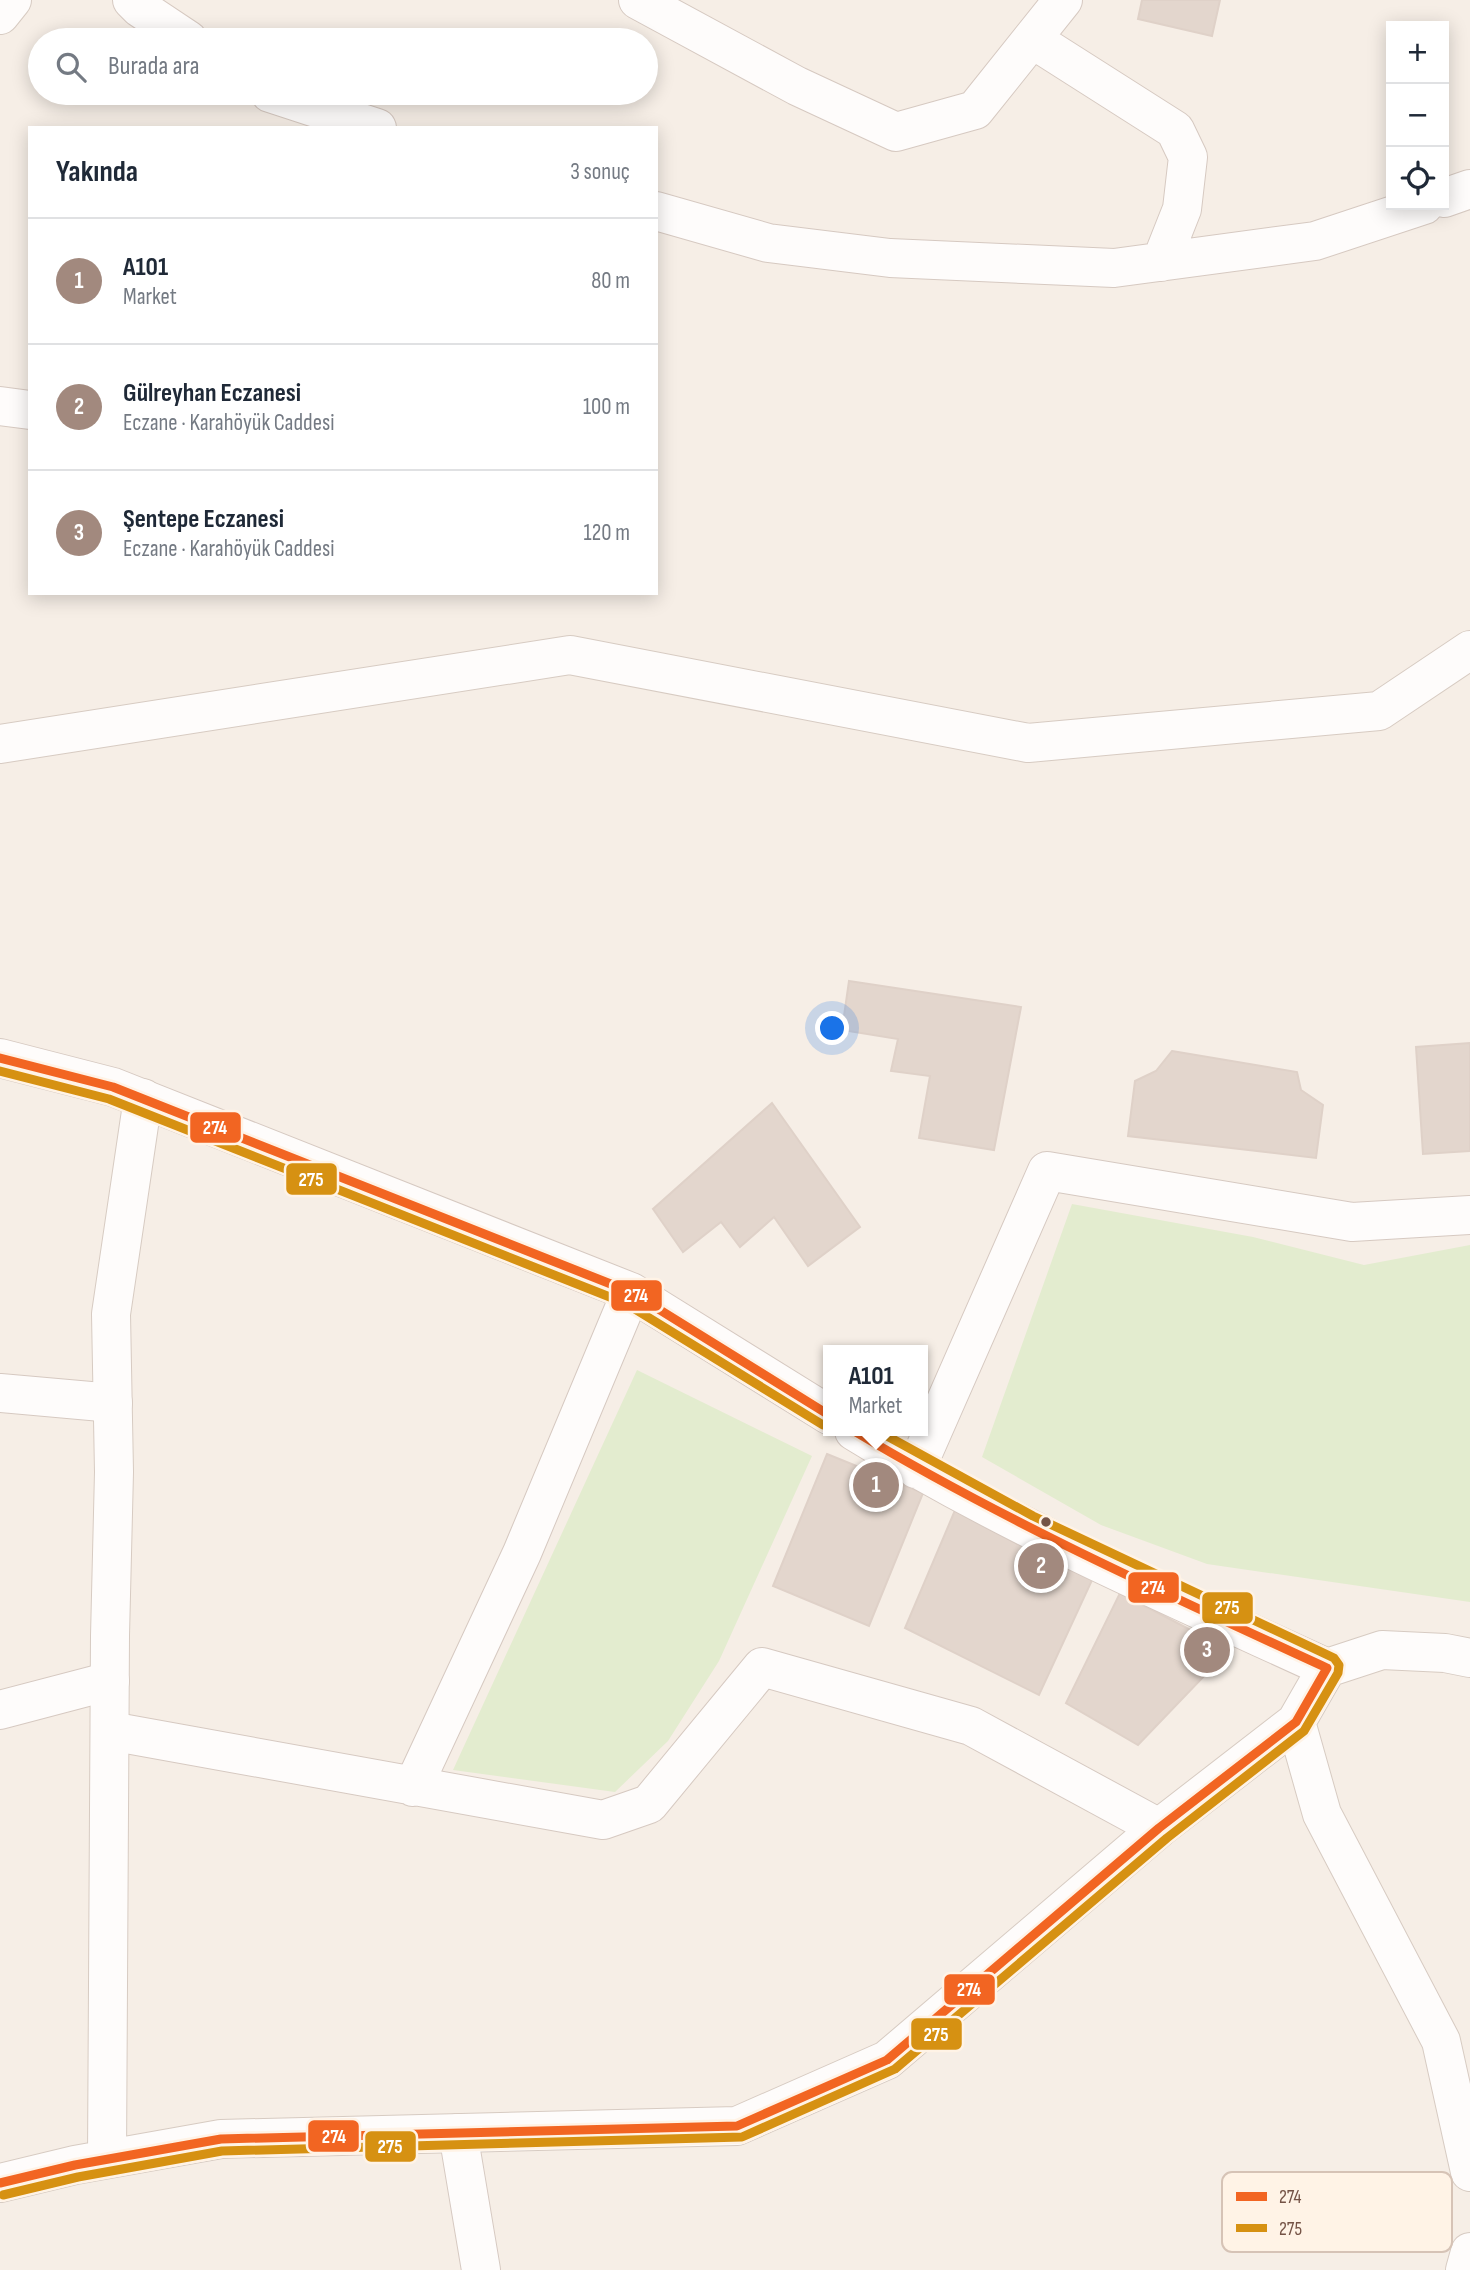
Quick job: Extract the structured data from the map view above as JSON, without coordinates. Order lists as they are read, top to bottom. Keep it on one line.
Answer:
{"lines":["transit line 274","transit line 275"],"legend":["274","275"],"page":{"map_buttons":["+","−"],"search":"Burada ara","heading":["Yakında","3 sonuç"],"list":[{"mark":"1","name":"A101","note":"Market","value":"80 m"},{"mark":"2","name":"Gülreyhan Eczanesi","note":"Eczane · Karahöyük Caddesi","value":"100 m"},{"mark":"3","name":"Şentepe Eczanesi","note":"Eczane · Karahöyük Caddesi","value":"120 m"}],"popup":["A101","Market"],"pins":["1","2","3"]}}
